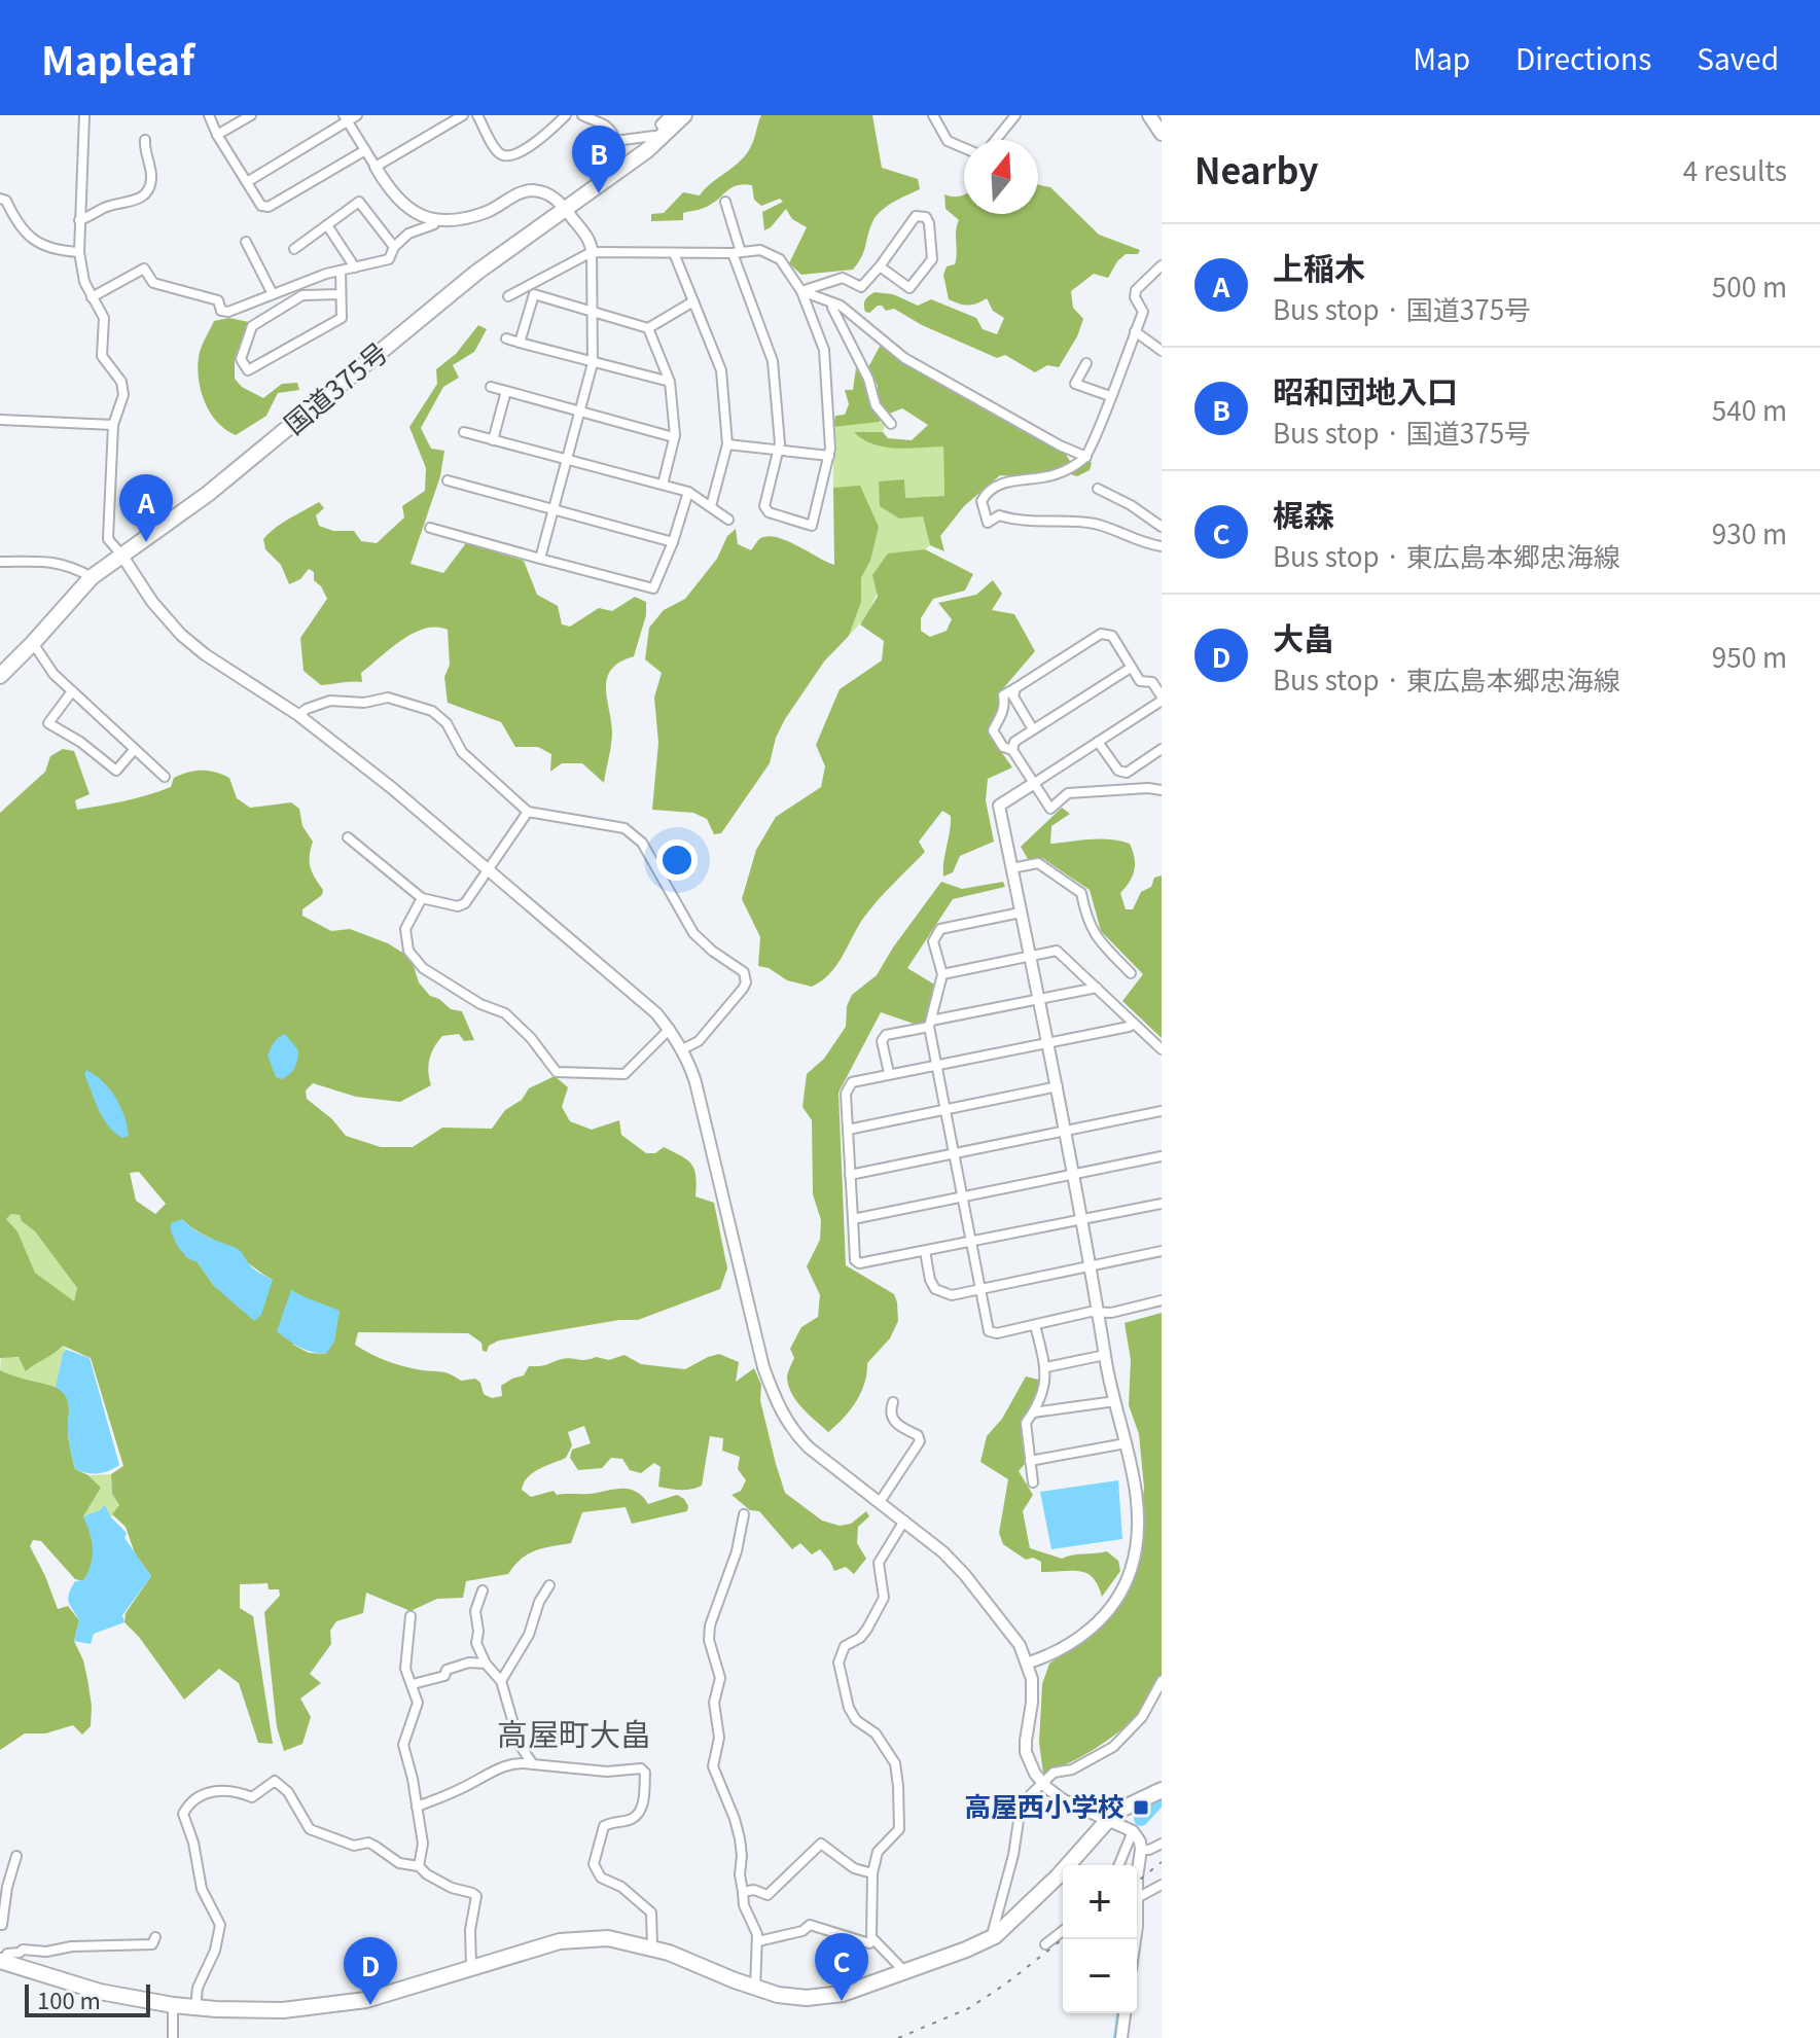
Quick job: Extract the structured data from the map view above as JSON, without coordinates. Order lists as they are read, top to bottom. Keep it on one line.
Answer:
{"streets":{"main road":["国道375号"]},"districts":["高屋町大畠"],"places":{"transit":["高屋西小学校"]},"scale_bar":"100 m","north":"top","page":{"header":"Mapleaf","nav":["Map","Directions","Saved"],"heading":["Nearby","4 results"],"pins":["B","A","C","D"],"list":[{"mark":"A","name":"上稲木","note":"Bus stop · 国道375号","value":"500 m"},{"mark":"B","name":"昭和団地入口","note":"Bus stop · 国道375号","value":"540 m"},{"mark":"C","name":"梶森","note":"Bus stop · 東広島本郷忠海線","value":"930 m"},{"mark":"D","name":"大畠","note":"Bus stop · 東広島本郷忠海線","value":"950 m"}],"map_buttons":["+","−"],"scale":"100 m"}}
